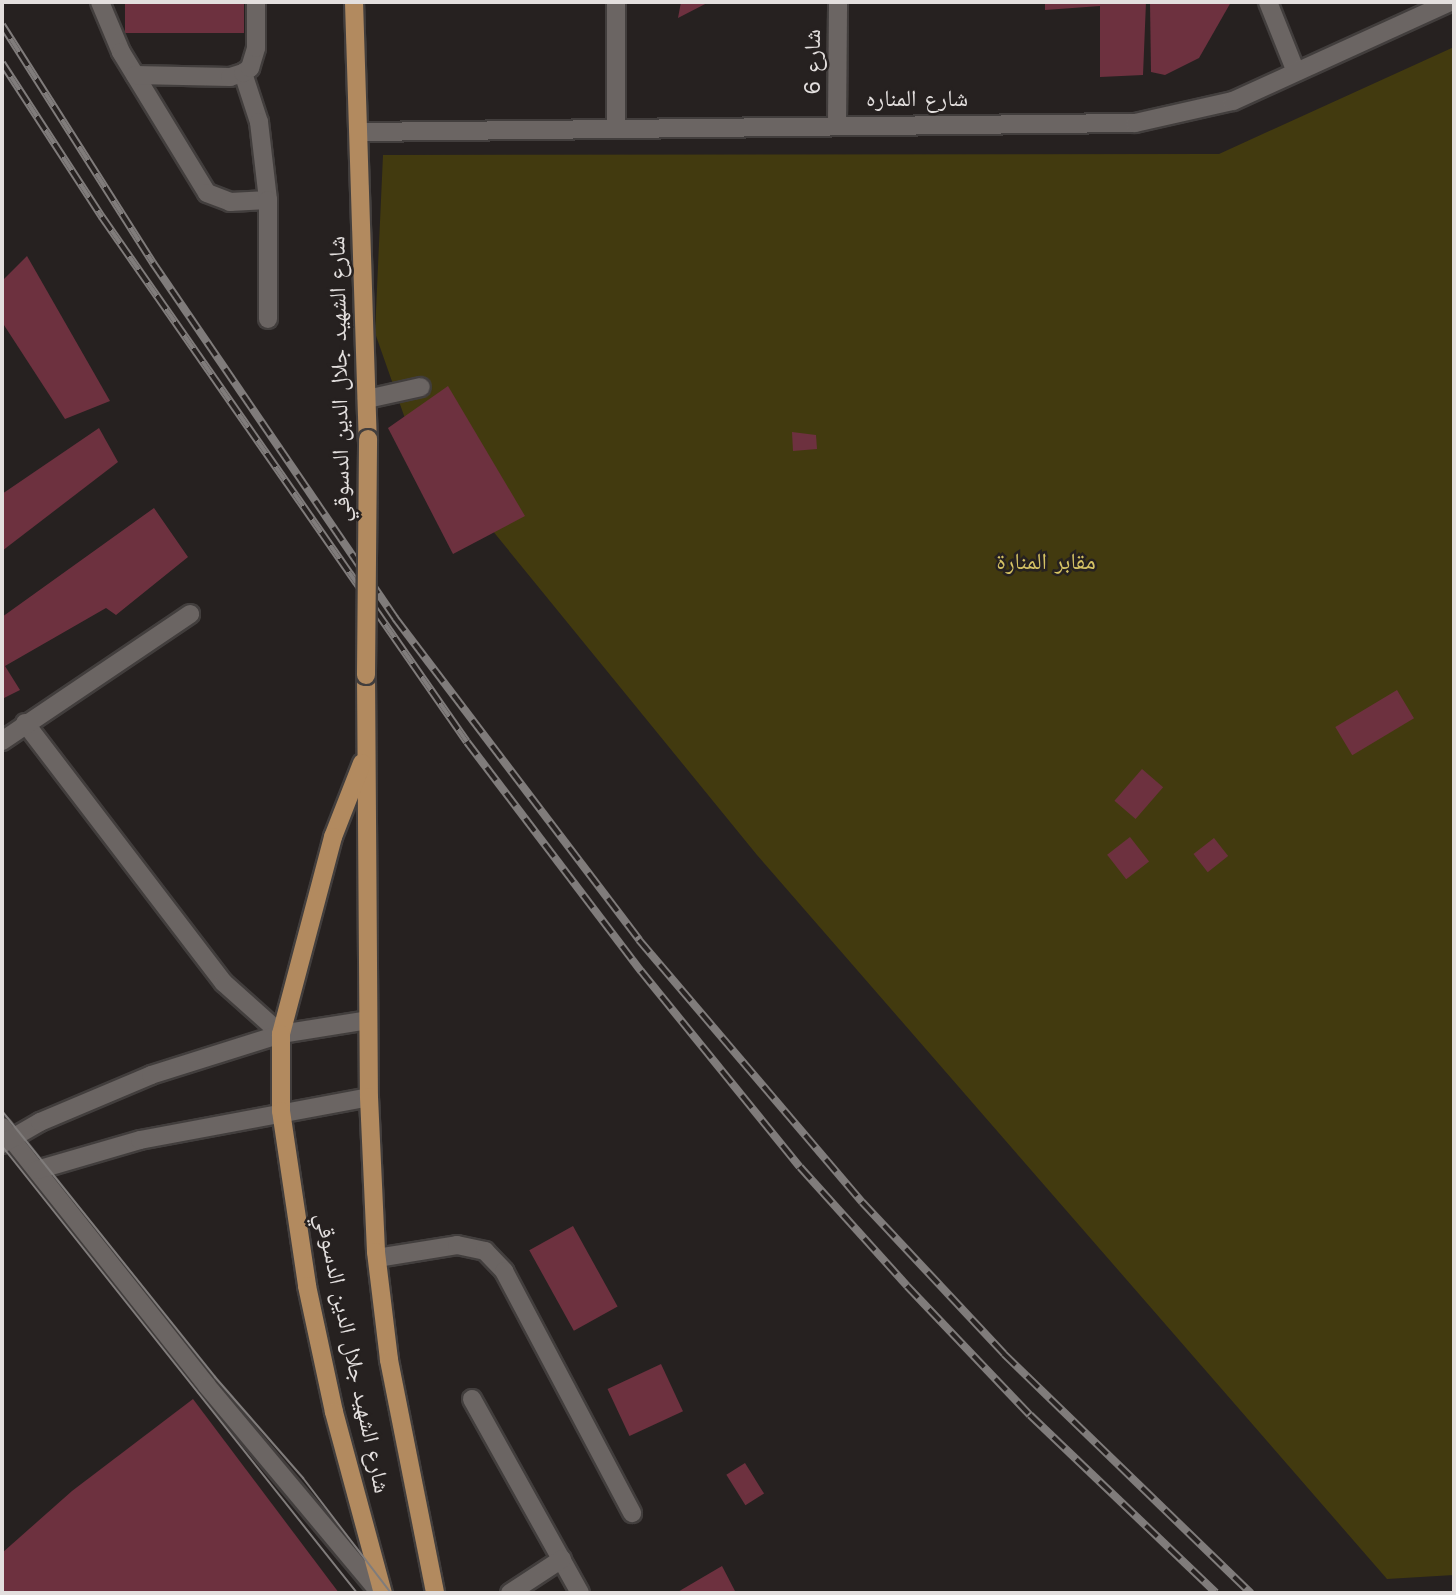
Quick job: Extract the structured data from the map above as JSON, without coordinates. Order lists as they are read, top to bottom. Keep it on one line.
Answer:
{"streets":{"main road":["شارع الشهيد جلال الدين الدسوقي"],"street":["شارع 6","شارع المناره"]},"crossings":[["شارع 6","شارع المناره"],["شارع المناره","شارع الشهيد جلال الدين الدسوقي"]],"parks":["مقابر المنارة"]}
